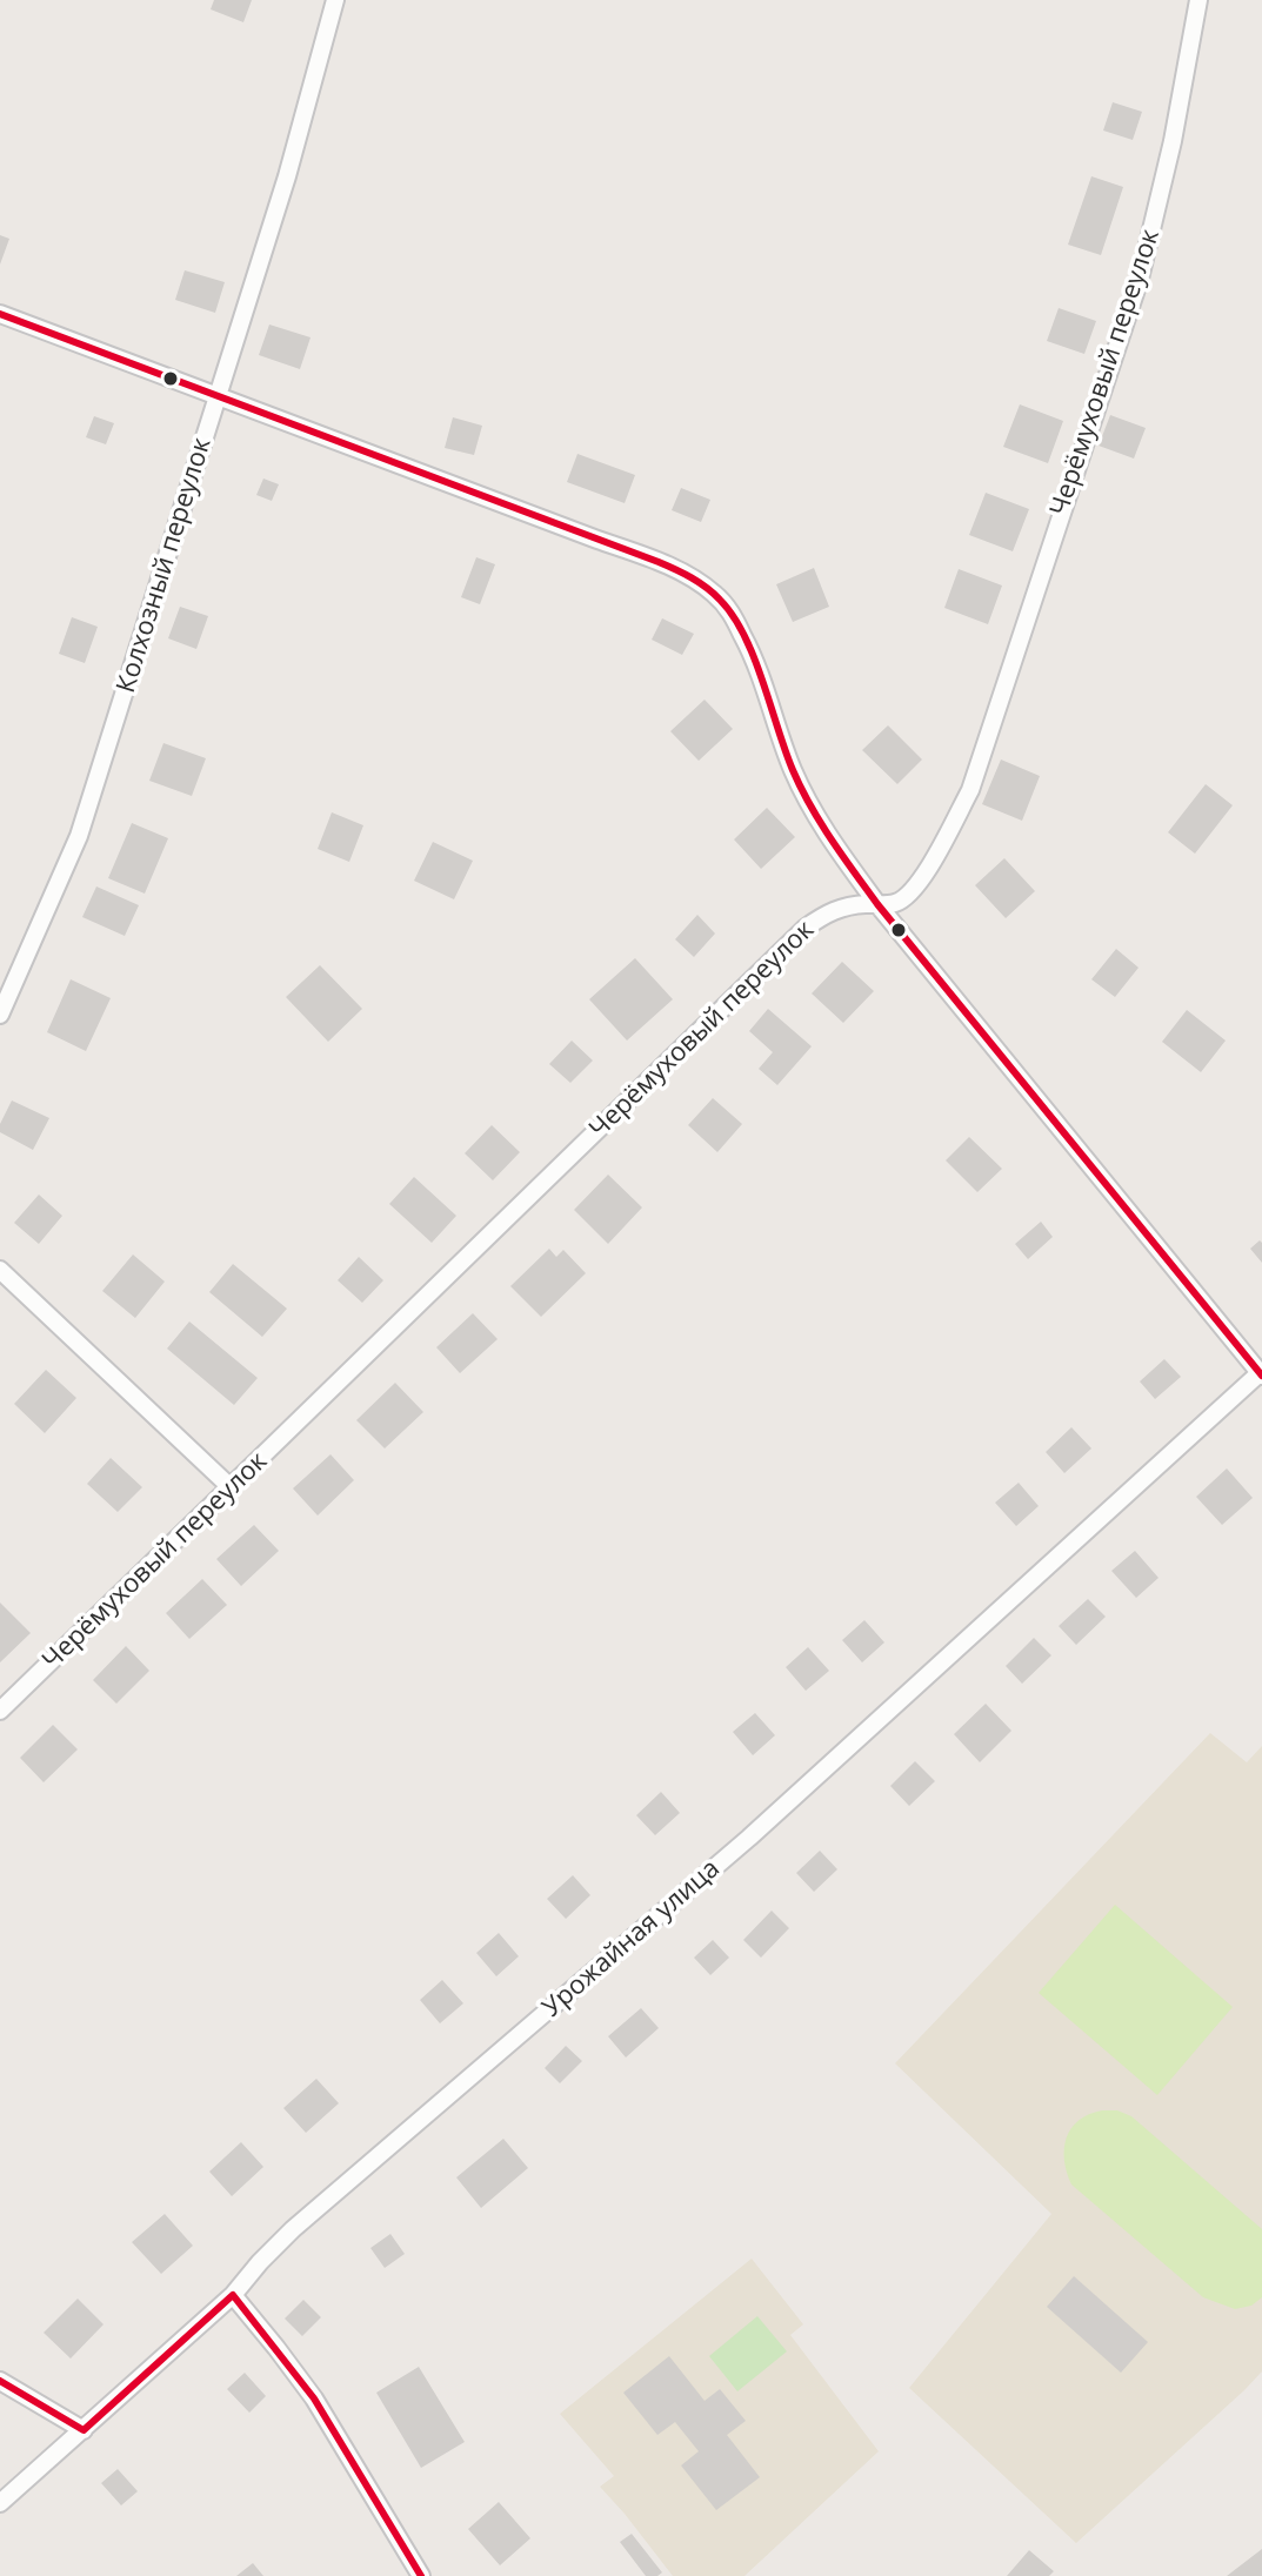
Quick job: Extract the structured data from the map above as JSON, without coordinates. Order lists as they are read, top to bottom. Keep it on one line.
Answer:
{"streets":{"street":["Черёмуховый переулок","Колхозный переулок","Урожайная улица"]}}
